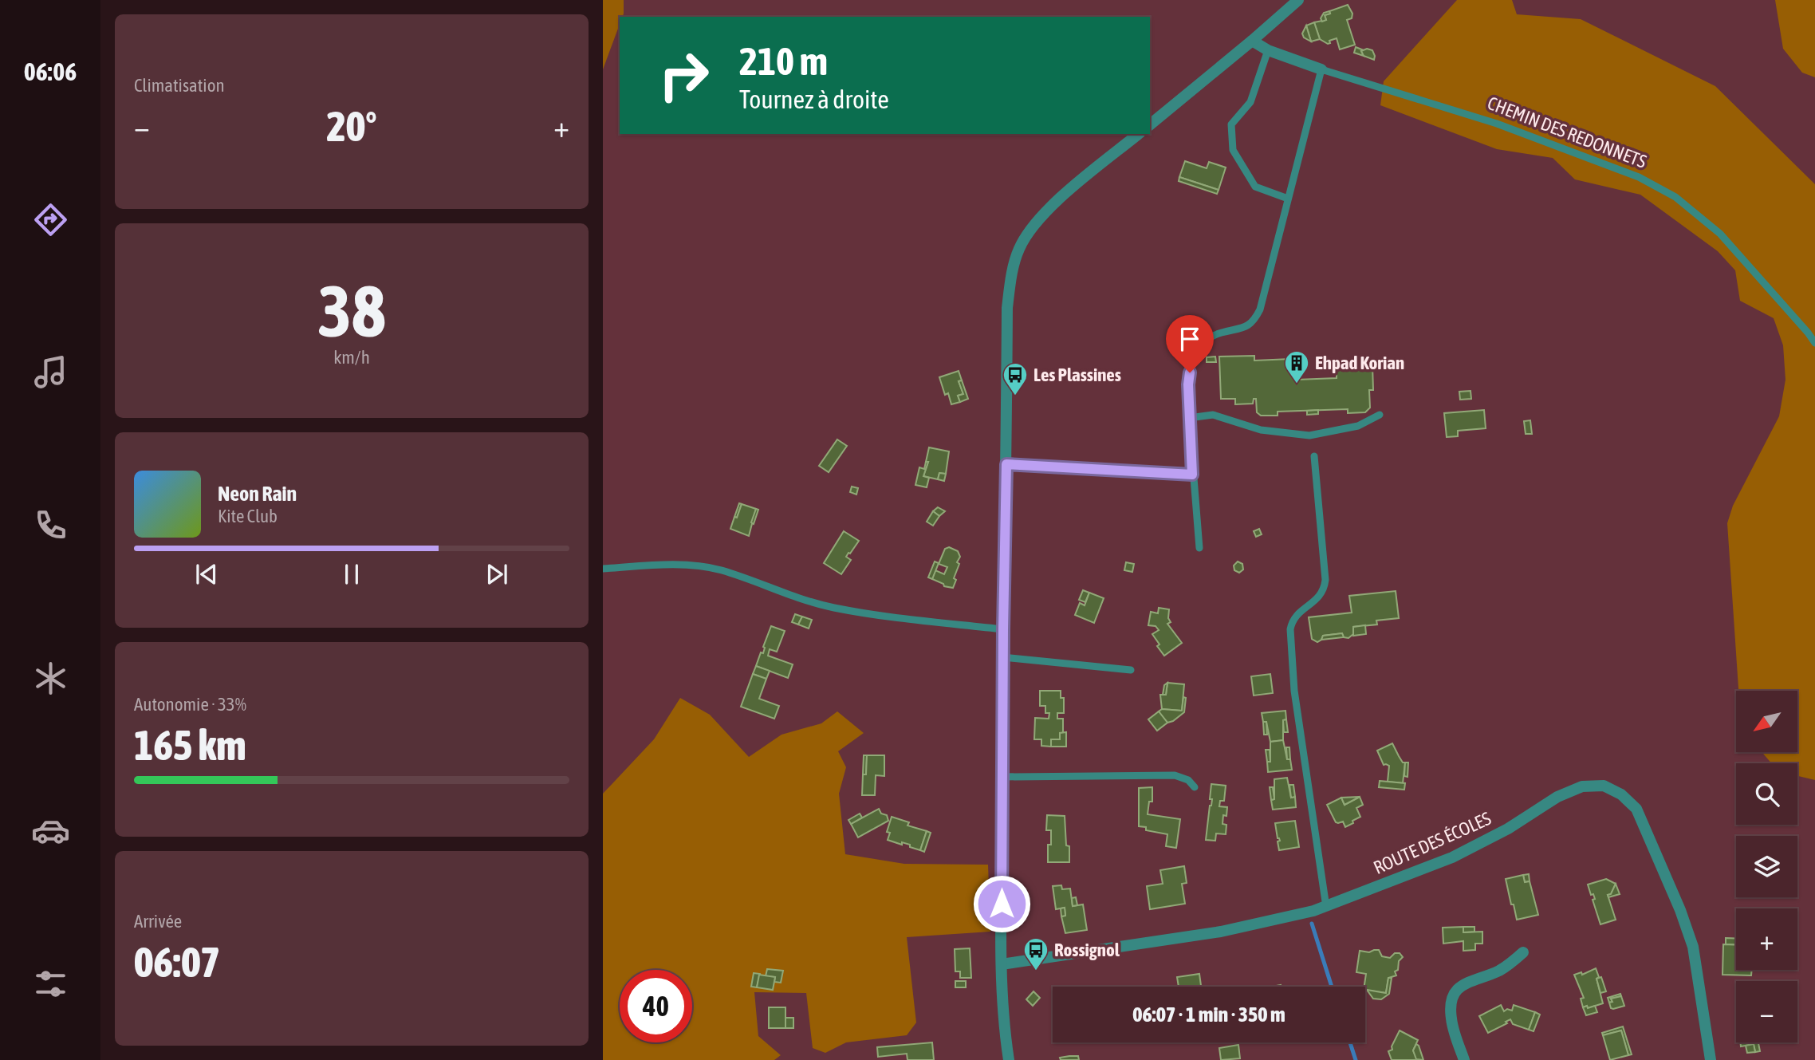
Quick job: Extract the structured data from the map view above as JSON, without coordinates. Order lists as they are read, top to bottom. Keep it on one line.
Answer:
{"streets":{"street":["CHEMIN DES REDONNETS","ROUTE DES ÉCOLES"]},"places":{"building":["Ehpad Korian"],"bus stop":["Les Plassines","Rossignol"]},"north":"bottom left","page":{"tabs":"06:06","tile":["Climatisation",["38","km/h"],["Autonomie · 33%","165 km"],["Arrivée","06:07"]],"turn":["210 m","Tournez à droite"],"heat":["−","20°","+"],"song":["Neon Rain","Kite Club"],"map_buttons":["+","−"],"limit":"40","trip":"06:07 · 1 min · 350 m"}}
